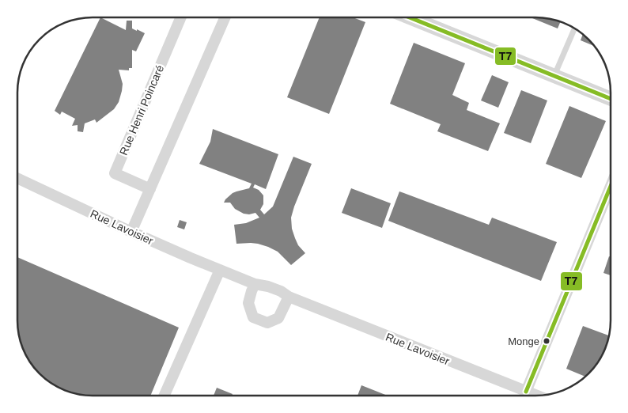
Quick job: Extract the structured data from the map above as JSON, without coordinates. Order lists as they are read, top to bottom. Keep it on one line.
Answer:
{"streets":{"street":["Rue Henri Poincaré","Rue Lavoisier"]},"places":["Monge"],"lines":["transit line T7"]}
